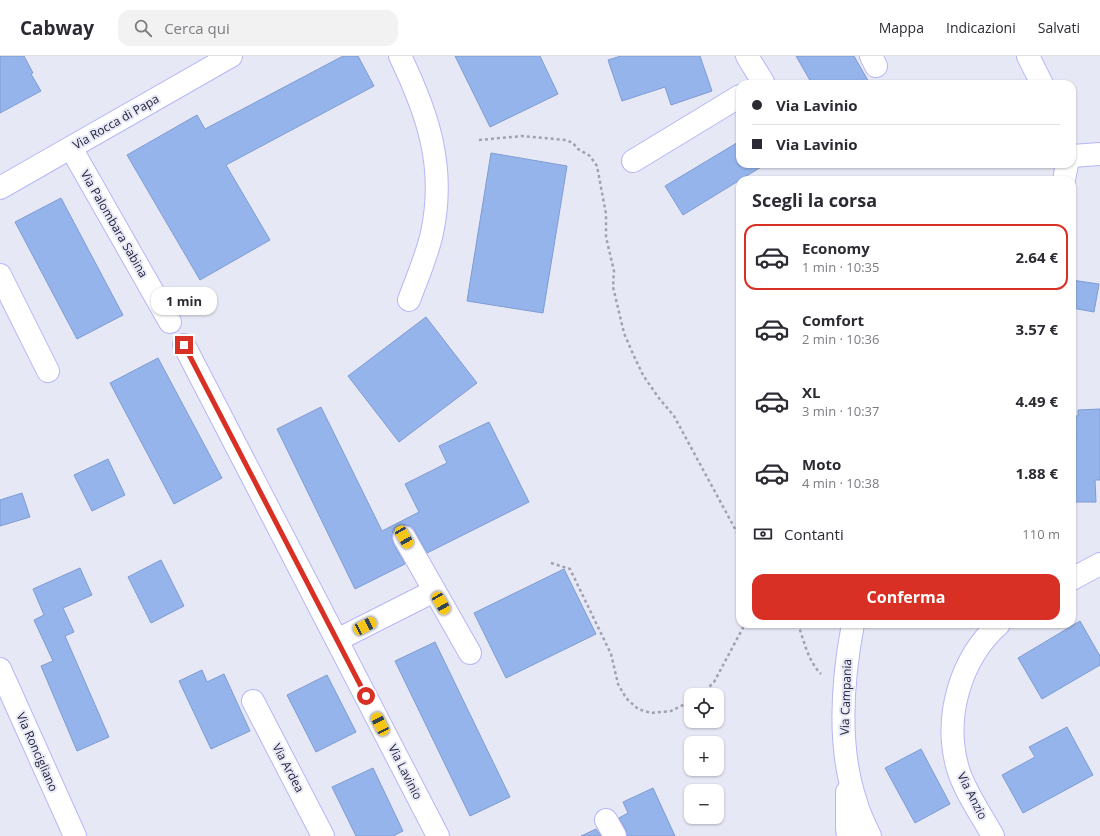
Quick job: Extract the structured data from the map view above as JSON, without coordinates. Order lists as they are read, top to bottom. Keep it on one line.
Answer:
{"streets":{"street":["Via Rocca di Papa","Via Palombara Sabina","Via Campania","Via Roncigliano","Via Ardea","Via Lavinio","Via Anzio"]},"crossings":[["Via Rocca di Papa","Via Palombara Sabina"]],"page":{"header":"Cabway","search":"Cerca qui","nav":["Mappa","Indicazioni","Salvati"],"banner":["Via Lavinio","Via Lavinio"],"heading":"Scegli la corsa","list":[{"name":"Economy","note":"1 min · 10:35","value":"2.64 €"},{"name":"Comfort","note":"2 min · 10:36","value":"3.57 €"},{"name":"XL","note":"3 min · 10:37","value":"4.49 €"},{"name":"Moto","note":"4 min · 10:38","value":"1.88 €"}],"bubble":"1 min","pay":["Contanti","110 m"],"buttons":"Conferma","map_buttons":["+","−"]}}
